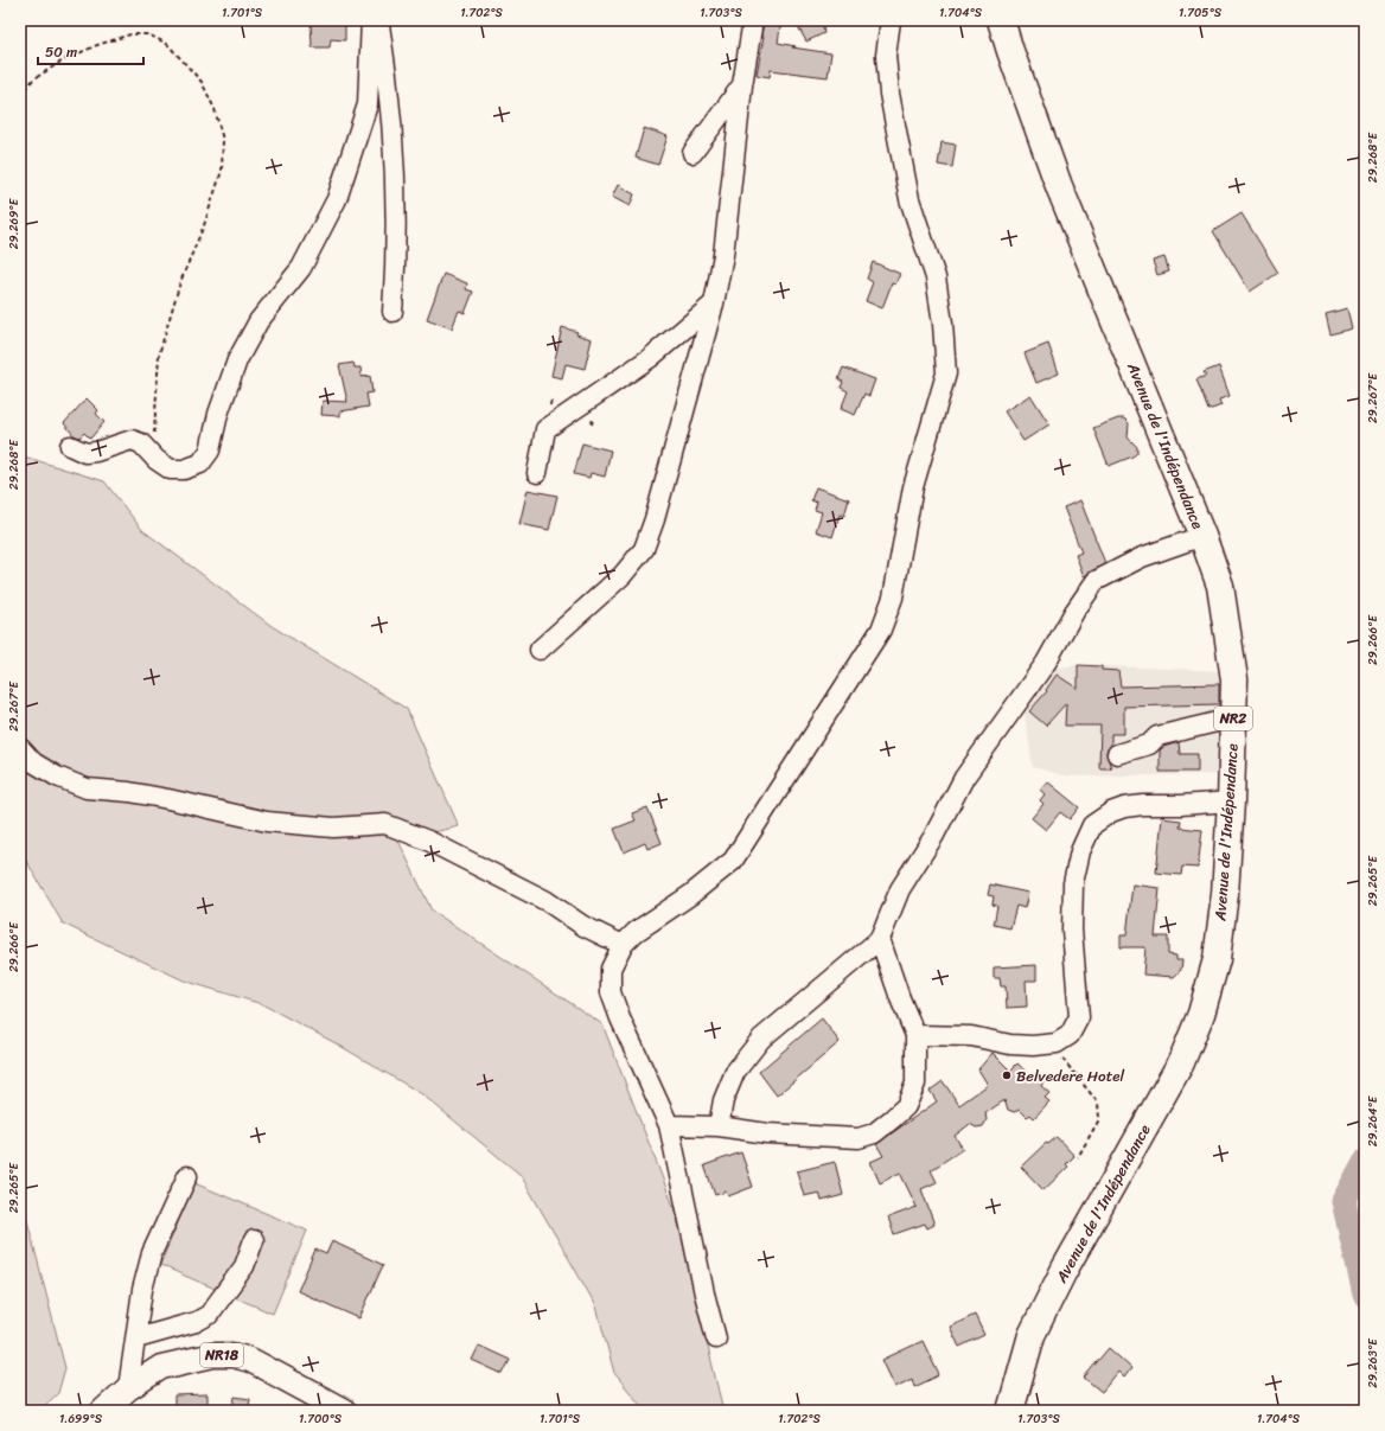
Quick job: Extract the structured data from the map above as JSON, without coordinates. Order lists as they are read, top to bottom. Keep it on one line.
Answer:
{"streets":{"highway":["Avenue de l'Indépendance","NR2"],"main road":["NR18"]},"places":["Belvedere Hotel"],"scale_bar":"50 m","coordinates":["1.701°S","1.702°S","1.703°S","1.704°S","1.705°S","29.268°E","29.269°E","29.267°E","29.266°E","29.265°E","29.264°E","29.263°E","1.699°S","1.700°S"]}
